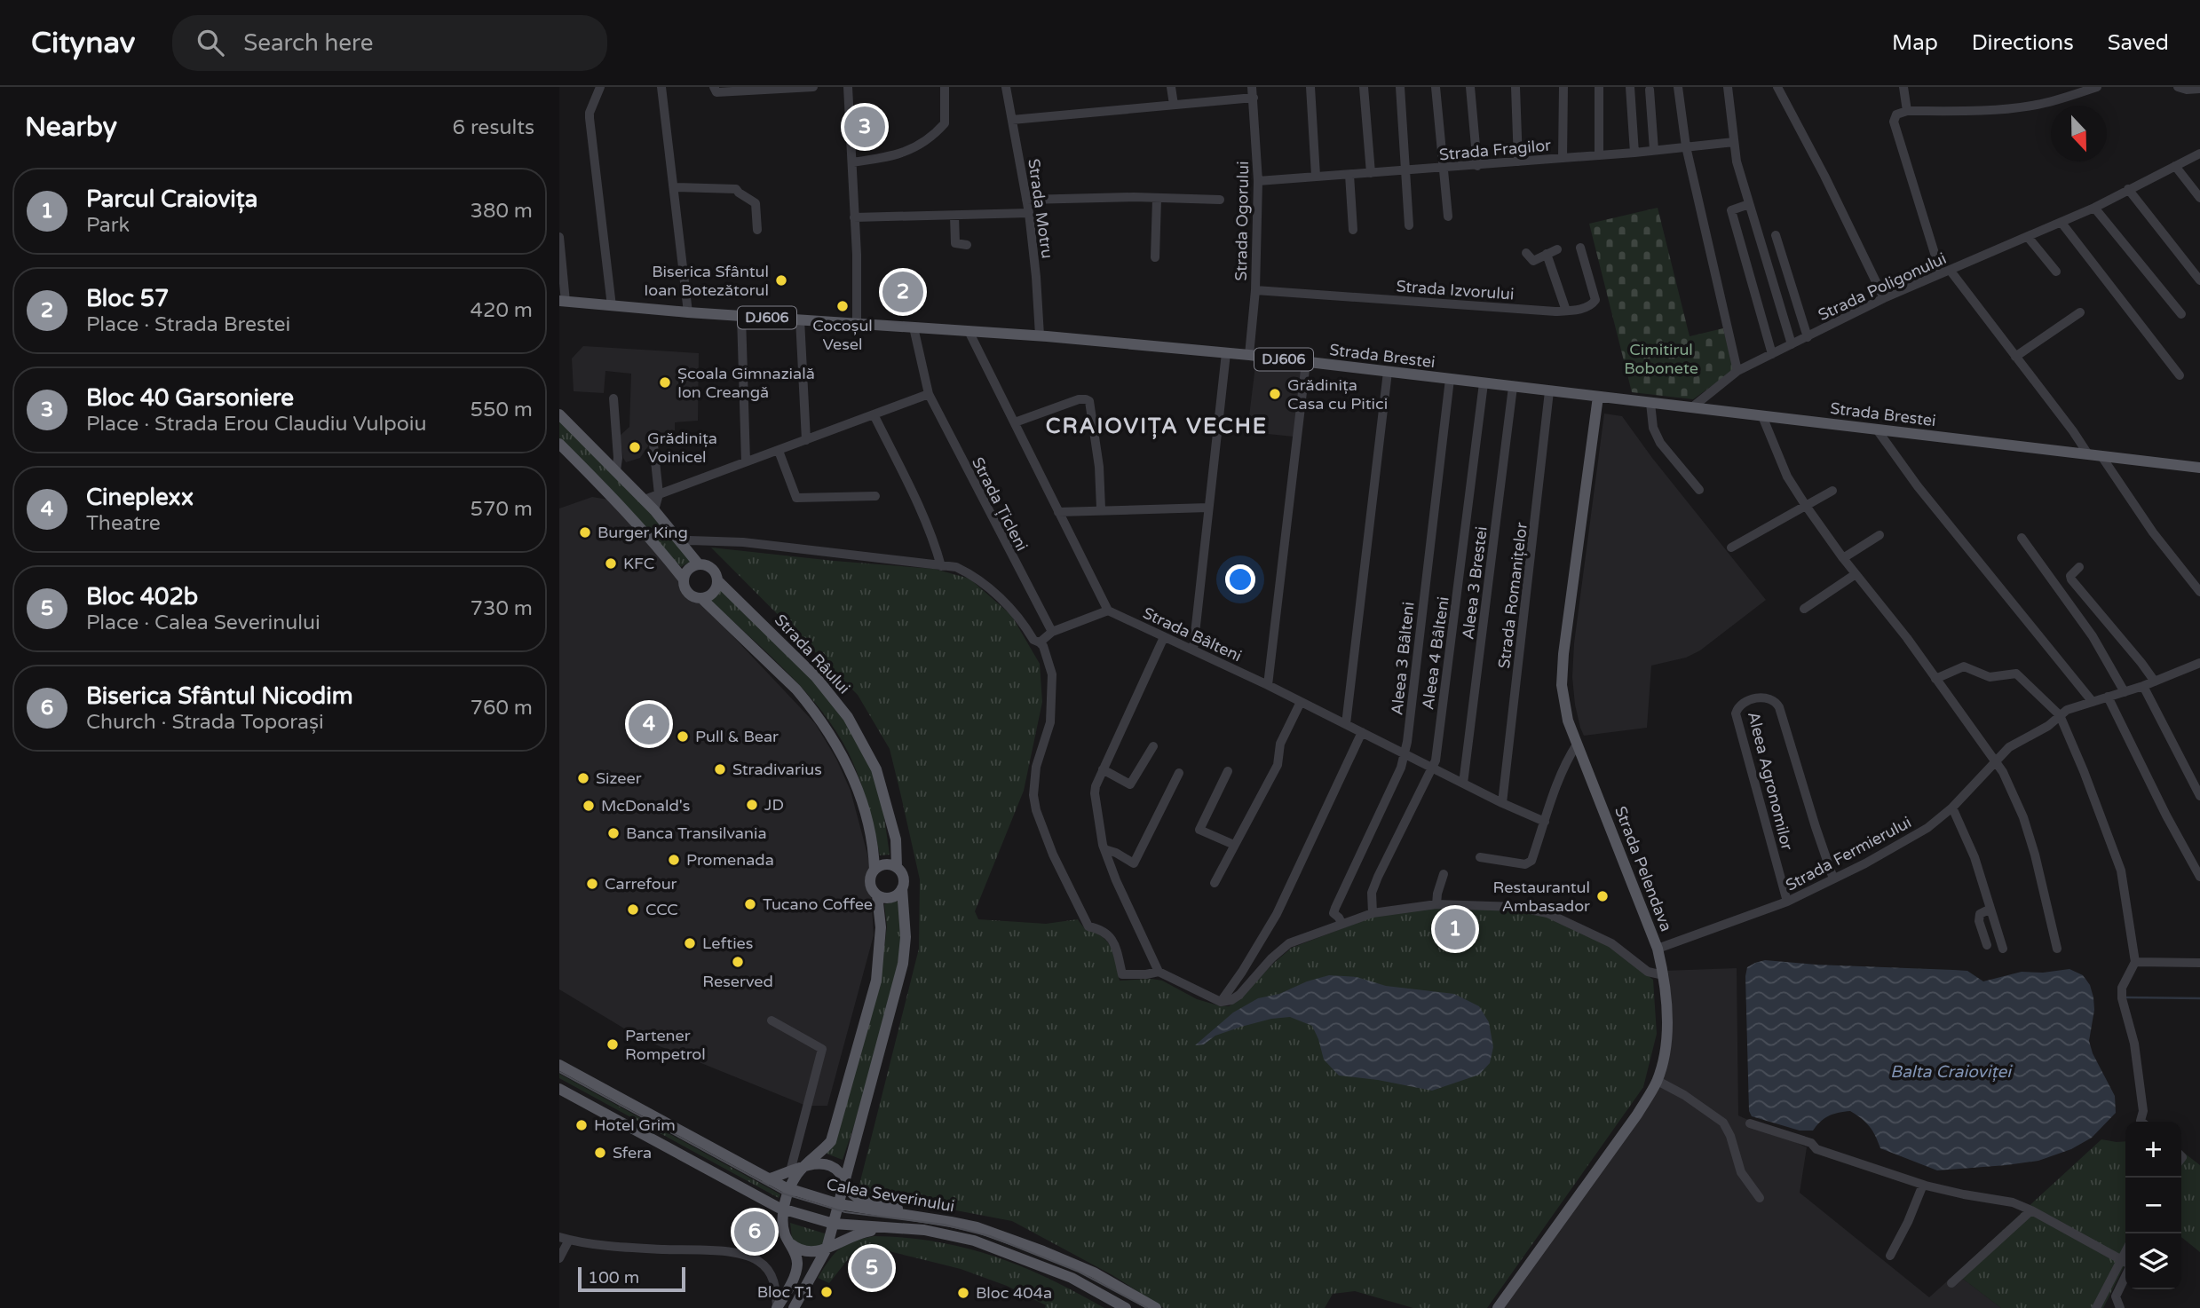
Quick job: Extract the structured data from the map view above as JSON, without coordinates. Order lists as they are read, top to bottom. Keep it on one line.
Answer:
{"streets":{"main road":["DJ606","Strada Brestei","Strada Râului","Strada Pelendava","Calea Severinului"],"street":["Strada Fragilor","Strada Motru","Strada Ogorului","Strada Poligonului","Strada Izvorului","Strada Țicleni","Aleea 3 Brestei","Strada Romanițelor","Strada Bâlteni","Aleea 4 Bâlteni","Aleea 3 Bâlteni","Aleea Agronomilor","Strada Fermierului"]},"crossings":[["Strada Fragilor","Strada Ogorului"],["Strada Motru","Strada Brestei"],["Strada Ogorului","Strada Izvorului"],["Strada Ogorului","Strada Brestei"],["Strada Poligonului","Strada Brestei"],["Strada Brestei","Strada Țicleni"],["Strada Brestei","Aleea 3 Brestei"],["Strada Brestei","Strada Romanițelor"],["Strada Brestei","Aleea 4 Bâlteni"],["Strada Brestei","Aleea 3 Bâlteni"],["Strada Brestei","Strada Pelendava"],["Aleea 3 Brestei","Strada Bâlteni"],["Strada Romanițelor","Strada Bâlteni"],["Strada Bâlteni","Aleea 4 Bâlteni"],["Strada Bâlteni","Aleea 3 Bâlteni"],["Strada Râului","Calea Severinului"],["Aleea Agronomilor","Strada Fermierului"],["Strada Fermierului","Strada Pelendava"]],"districts":["CRAIOVIȚA VECHE"],"water":["Balta Craioviței"],"parks":["Cimitirul Bobonete"],"places":["Biserica Sfântul Ioan Botezătorul","Cocoșul Vesel","Școala Gimnazială Ion Creangă","Grădinița Casa cu Pitici","Grădinița Voinicel","Burger King","KFC","Pull & Bear","Stradivarius","Sizeer","JD","McDonald's","Banca Transilvania","Promenada","Carrefour","Restaurantul Ambasador","Tucano Coffee","CCC","Lefties","Reserved","Partener Rompetrol","Hotel Grim","Sfera","Bloc T1","Bloc 404a"],"scale_bar":"100 m","north":"bottom","page":{"header":"Citynav","search":"Search here","nav":["Map","Directions","Saved"],"heading":["Nearby","6 results"],"pins":["3","2","4","1","6","5"],"list":[{"mark":"1","name":"Parcul Craiovița","note":"Park","value":"380 m"},{"mark":"2","name":"Bloc 57","note":"Place · Strada Brestei","value":"420 m"},{"mark":"3","name":"Bloc 40 Garsoniere","note":"Place · Strada Erou Claudiu Vulpoiu","value":"550 m"},{"mark":"4","name":"Cineplexx","note":"Theatre","value":"570 m"},{"mark":"5","name":"Bloc 402b","note":"Place · Calea Severinului","value":"730 m"},{"mark":"6","name":"Biserica Sfântul Nicodim","note":"Church · Strada Toporași","value":"760 m"}],"map_buttons":["+","−"],"scale":"100 m"}}
